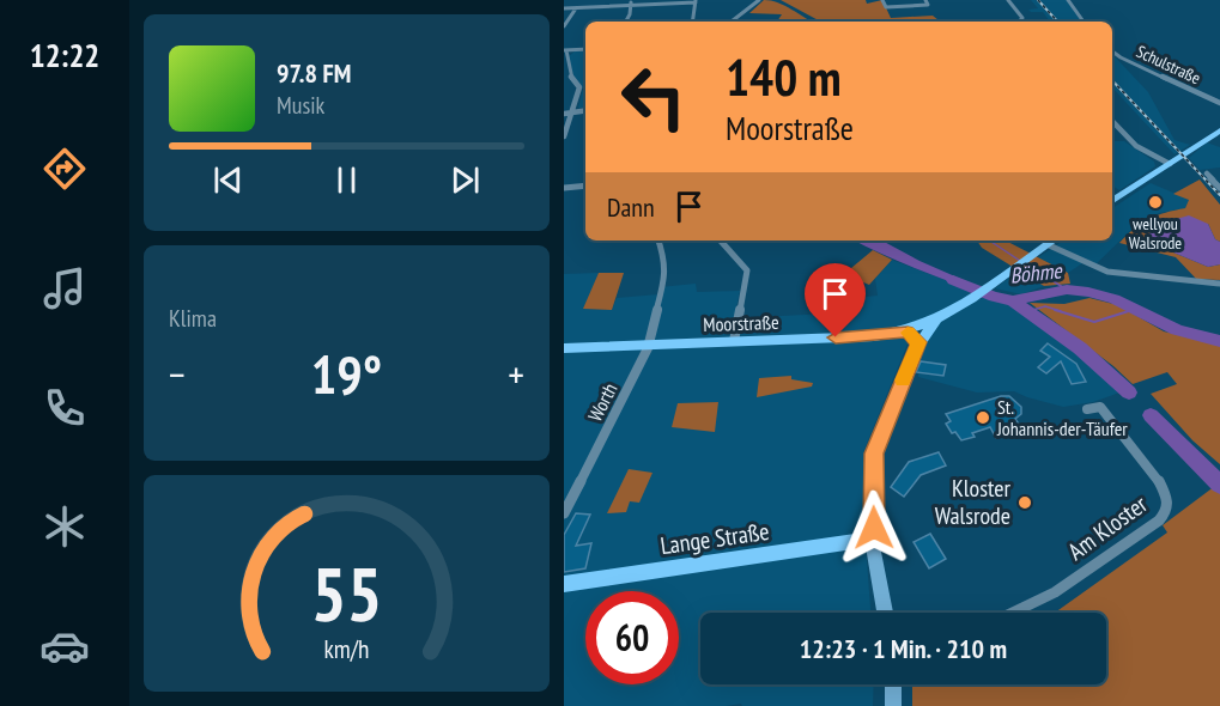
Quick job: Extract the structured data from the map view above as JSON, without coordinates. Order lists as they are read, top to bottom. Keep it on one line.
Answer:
{"streets":{"main road":["Moorstraße","Lange Straße"],"street":["Schulstraße","Worth","Am Kloster"]},"crossings":[["Moorstraße","Worth"]],"water":["Böhme"],"places":["wellyou Walsrode","St. Johannis-der-Täufer","Kloster Walsrode"],"page":{"tabs":"12:22","turn":["140 m","Moorstraße"],"song":["97.8 FM","Musik"],"then":"Dann","tile":"Klima","heat":["−","19°","+"],"limit":"60","trip":"12:23 · 1 Min. · 210 m","gauge":["55","km/h"]}}
